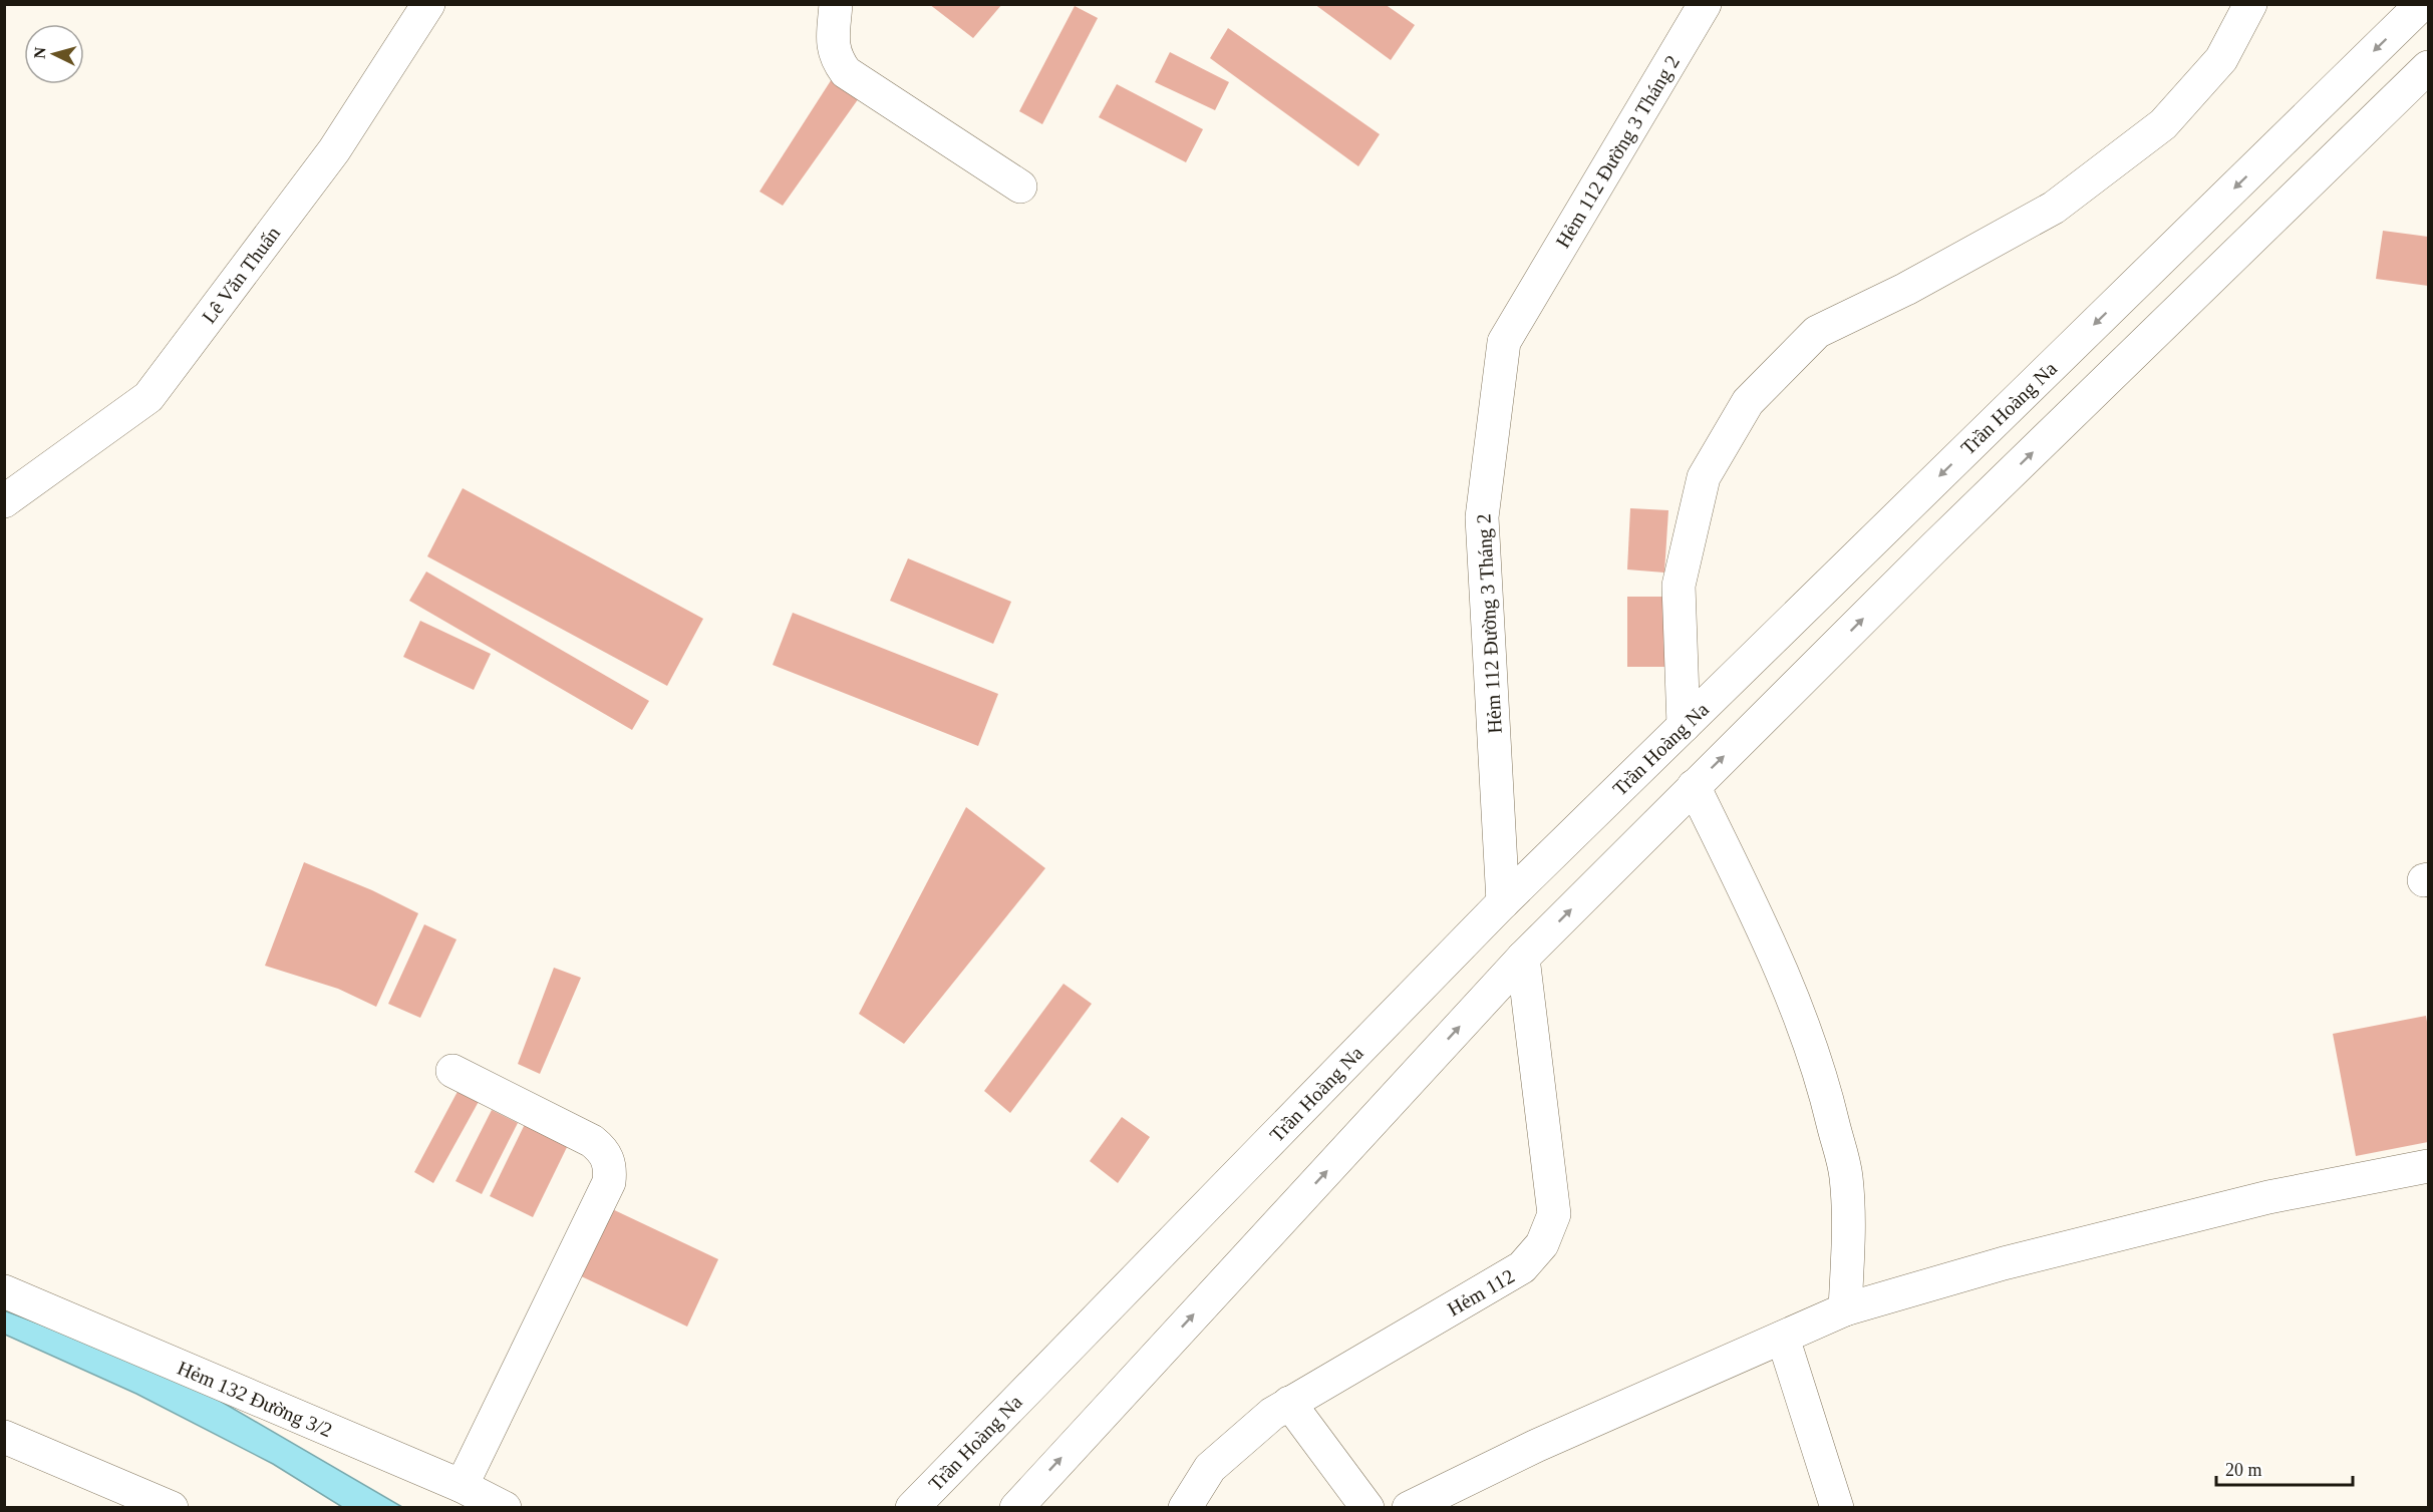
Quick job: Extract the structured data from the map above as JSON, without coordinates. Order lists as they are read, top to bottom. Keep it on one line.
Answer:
{"streets":{"main road":["Hẻm 112 Đường 3 Tháng 2","Lê Văn Thuấn","Trần Hoàng Na","Hẻm 112","Hẻm 132 Đường 3/2"]},"crossings":[["Hẻm 112 Đường 3 Tháng 2","Trần Hoàng Na"]],"scale_bar":"20 m","north":"left"}
